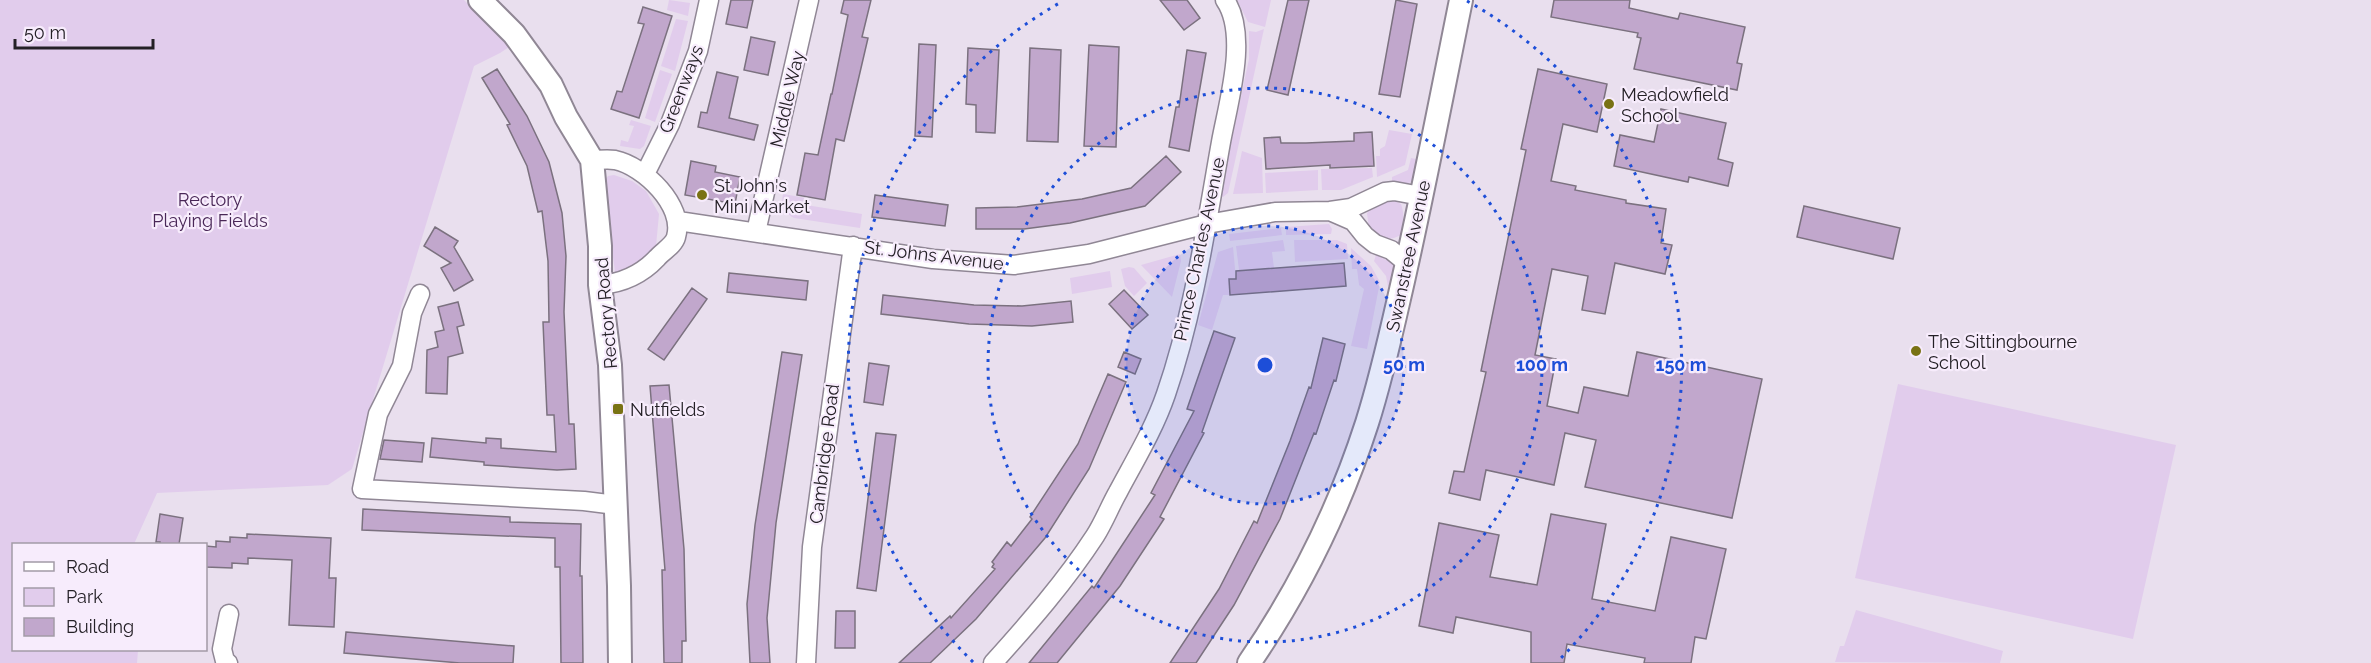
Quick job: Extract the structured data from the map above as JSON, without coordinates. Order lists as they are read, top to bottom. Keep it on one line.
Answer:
{"streets":{"street":["Greenways","Middle Way","Prince Charles Avenue","St. Johns Avenue","Swanstree Avenue","Rectory Road","Cambridge Road"]},"crossings":[["Middle Way","St. Johns Avenue"],["Prince Charles Avenue","St. Johns Avenue"],["St. Johns Avenue","Swanstree Avenue"],["St. Johns Avenue","Cambridge Road"]],"parks":["Rectory Playing Fields"],"places":{"other":["Meadowfield School","St John's Mini Market","The Sittingbourne School"],"transit":["Nutfields"]},"legend":["Road","Park","Building"],"scale_bar":"50 m","rings":["50 m","100 m","150 m"]}
